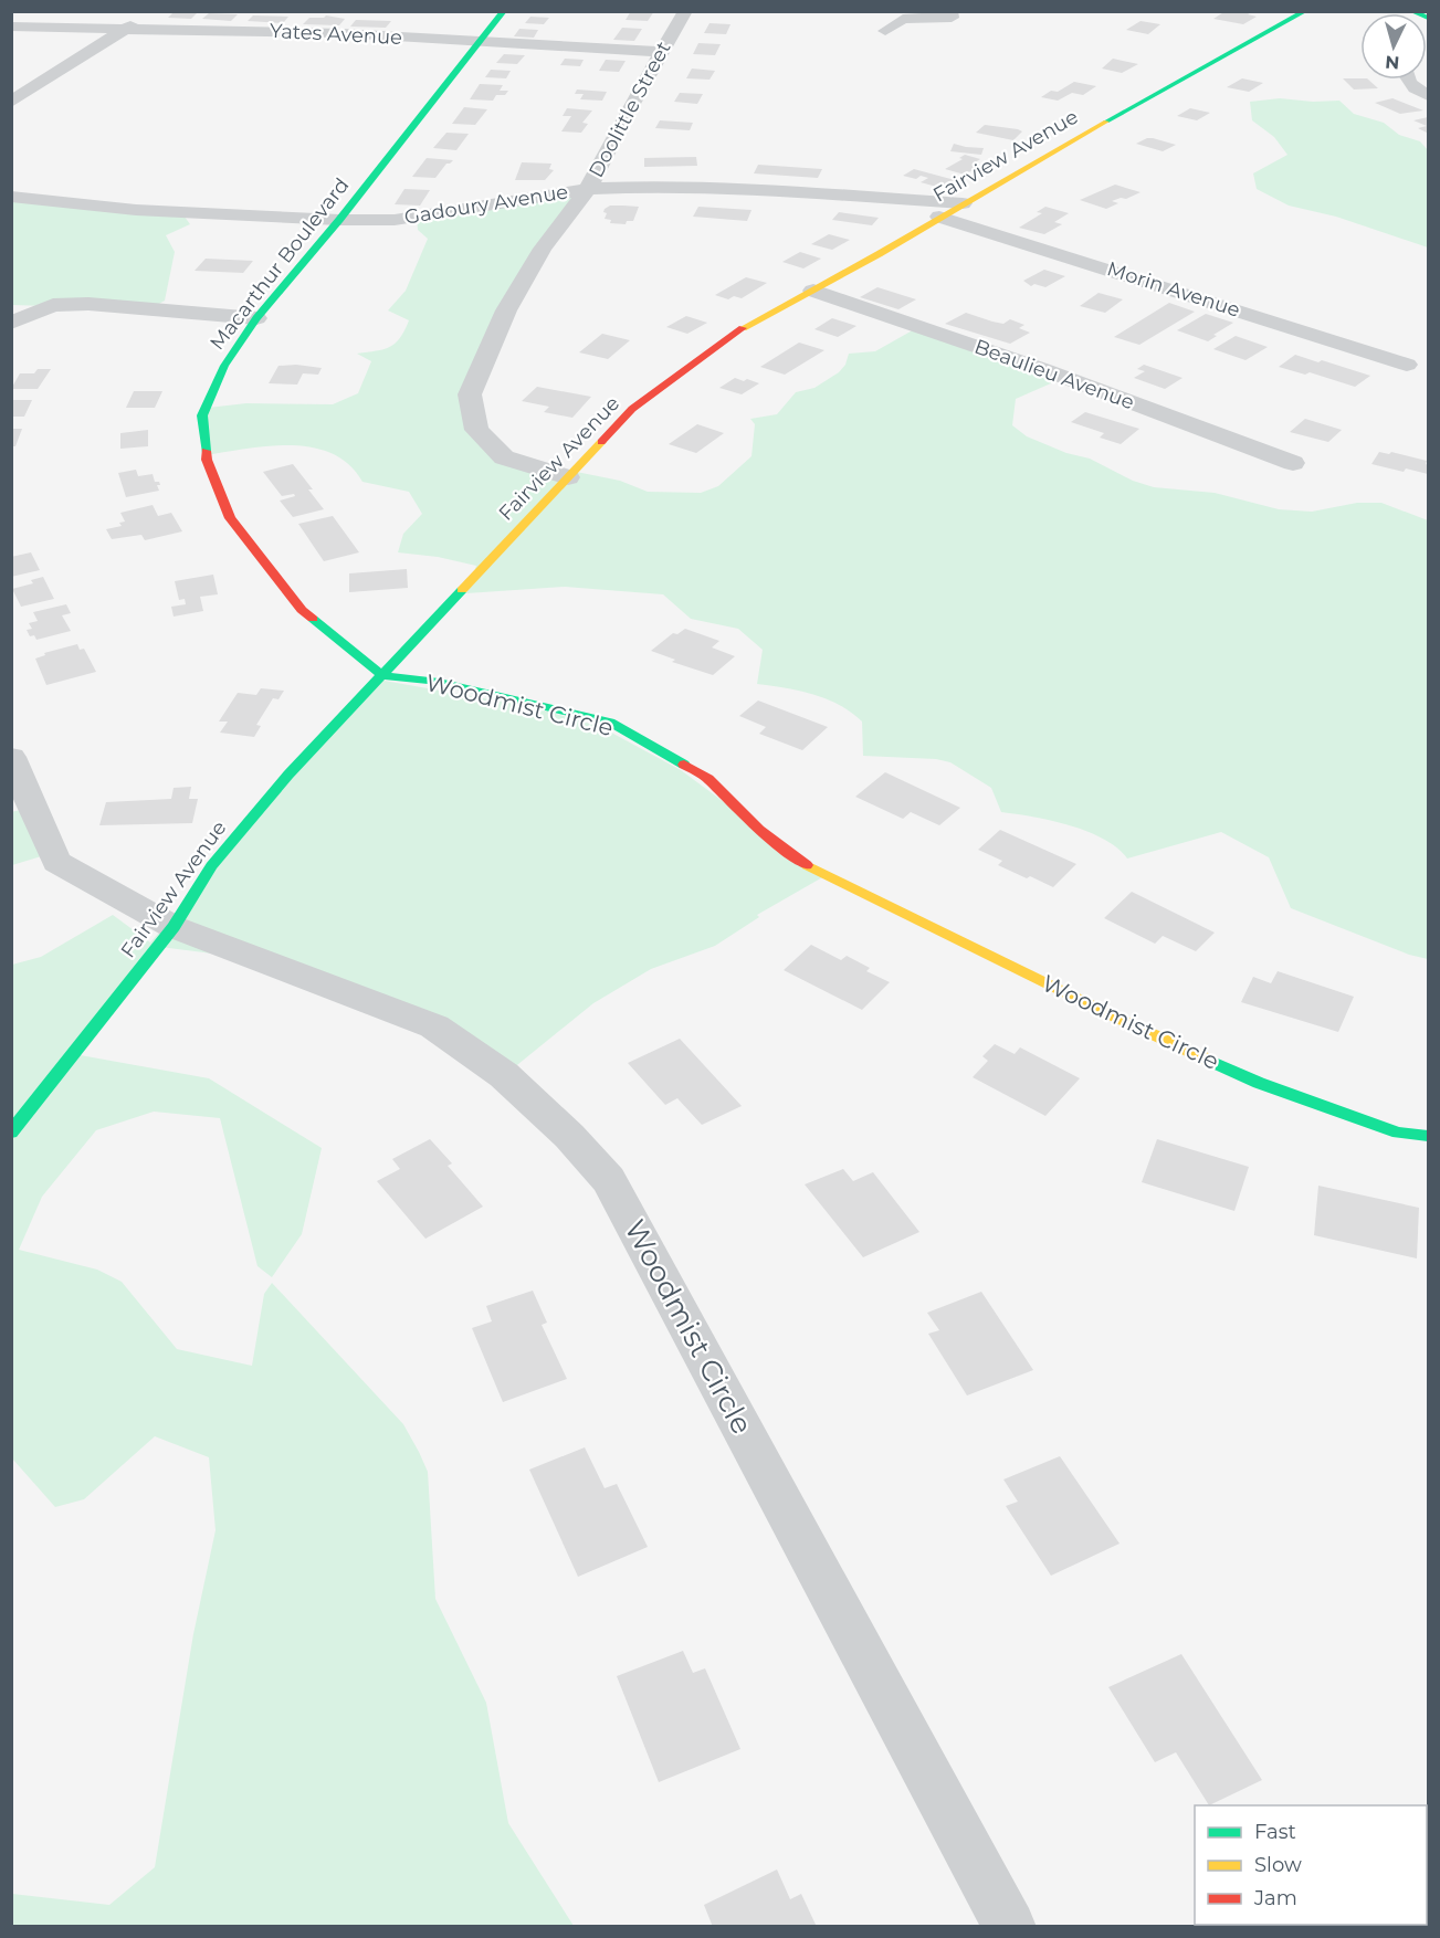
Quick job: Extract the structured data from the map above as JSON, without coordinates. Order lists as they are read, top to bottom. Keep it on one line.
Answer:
{"streets":{"street":["Yates Avenue","Doolittle Street","Fairview Avenue","Gadoury Avenue","Macarthur Boulevard","Morin Avenue","Beaulieu Avenue","Woodmist Circle"]},"crossings":[["Yates Avenue","Doolittle Street"],["Yates Avenue","Macarthur Boulevard"],["Doolittle Street","Fairview Avenue"],["Doolittle Street","Gadoury Avenue"],["Fairview Avenue","Gadoury Avenue"],["Fairview Avenue","Macarthur Boulevard"],["Fairview Avenue","Morin Avenue"],["Fairview Avenue","Beaulieu Avenue"],["Fairview Avenue","Woodmist Circle"],["Gadoury Avenue","Macarthur Boulevard"],["Macarthur Boulevard","Woodmist Circle"]],"legend":["Fast","Slow","Jam"],"north":"bottom"}
